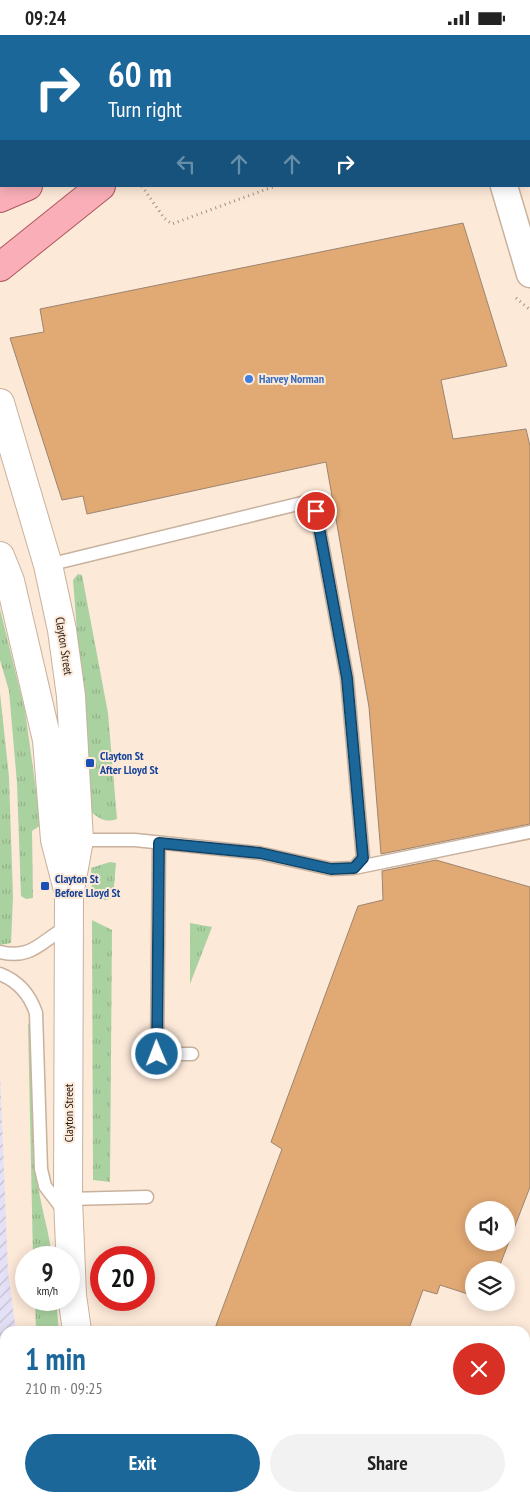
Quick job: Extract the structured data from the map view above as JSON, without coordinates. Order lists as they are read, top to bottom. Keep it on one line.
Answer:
{"streets":{"main road":["Clayton Street"]},"places":{"other":["Harvey Norman"],"transit":["Clayton St After Lloyd St","Clayton St Before Lloyd St"]},"page":{"status":"09:24","turn":["60 m","Turn right"],"speed":"9 km/h","limit":"20","heading":["1 min","210 m · 09:25"],"buttons":["Exit","Share"]}}
